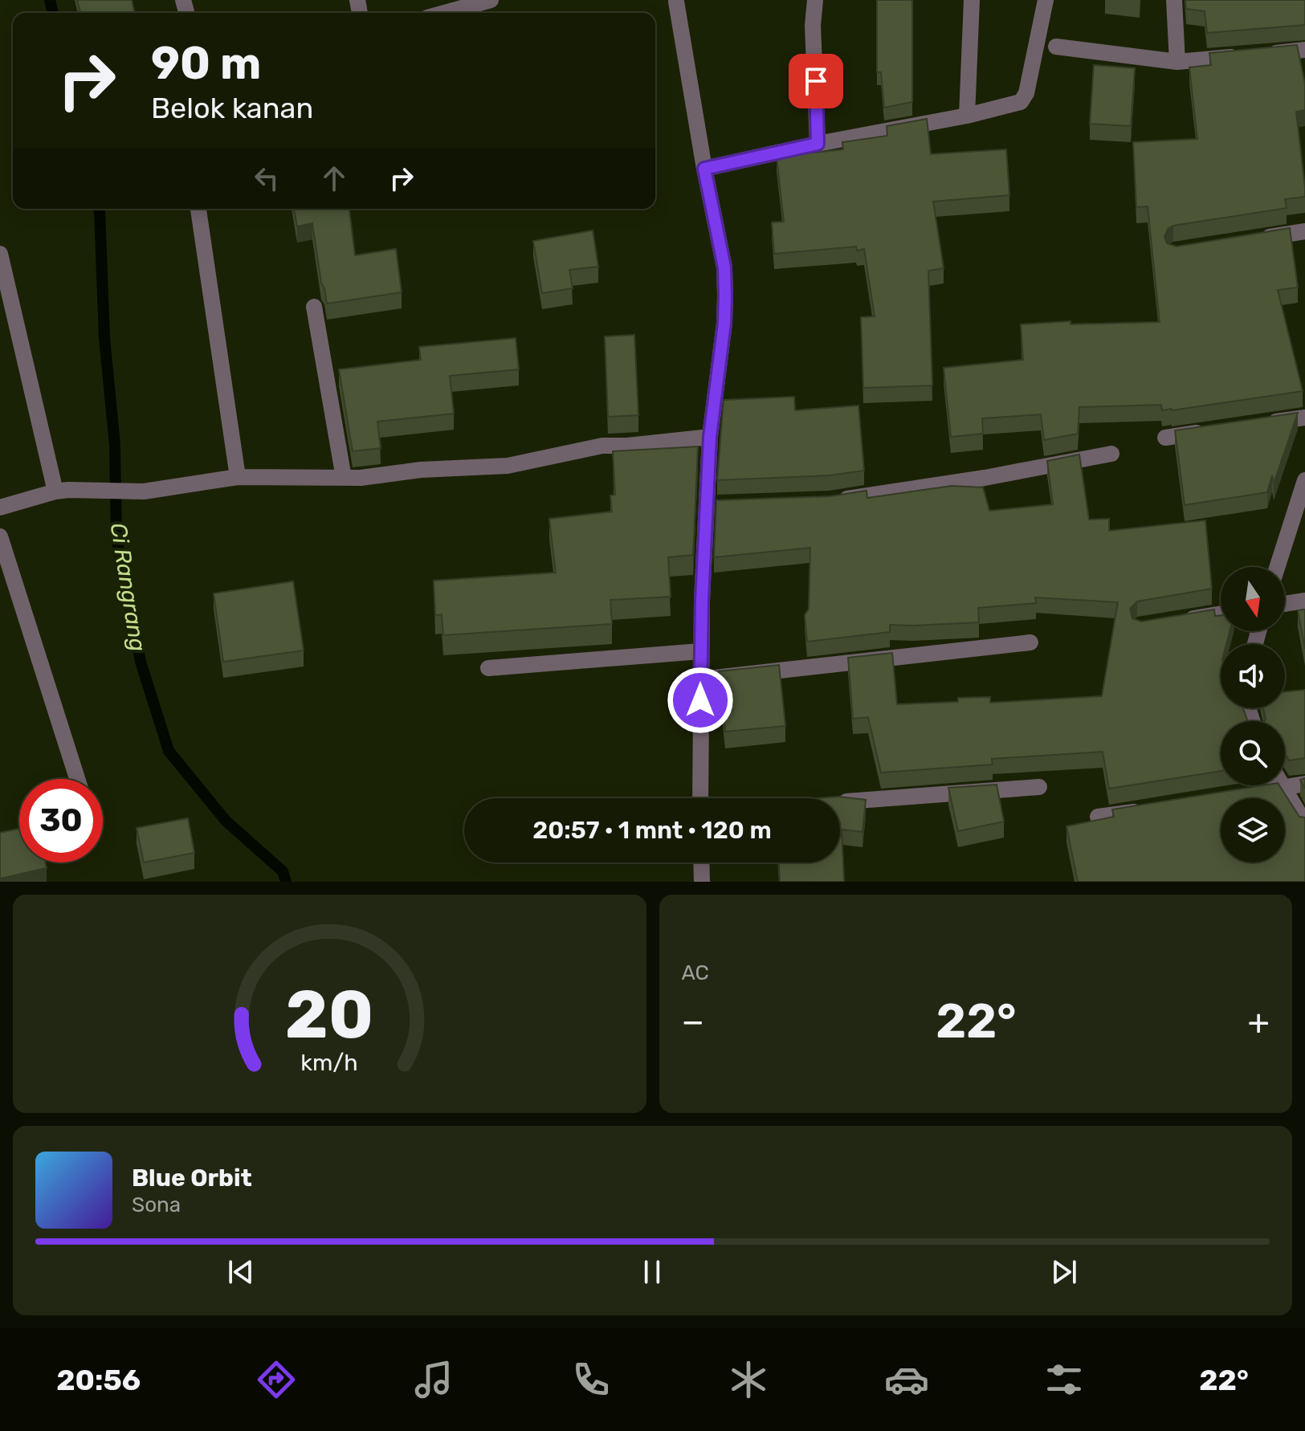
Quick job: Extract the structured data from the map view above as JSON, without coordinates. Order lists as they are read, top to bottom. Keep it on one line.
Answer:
{"water":["Ci Rangrang"],"north":"bottom","page":{"turn":["90 m","Belok kanan"],"limit":"30","trip":"20:57 · 1 mnt · 120 m","tile":"AC","heat":["−","22°","+"],"song":["Blue Orbit","Sona"],"tabs":["20:56","22°"],"gauge":["20","km/h"]}}
